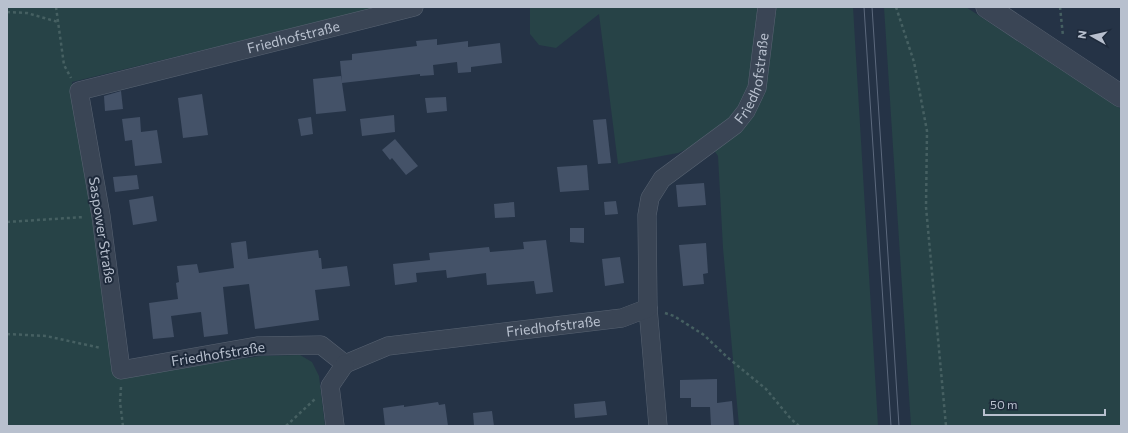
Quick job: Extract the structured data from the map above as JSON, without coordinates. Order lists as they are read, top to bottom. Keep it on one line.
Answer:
{"streets":{"street":["Friedhofstraße","Saspower Straße"]},"crossings":[["Friedhofstraße","Saspower Straße"]],"scale_bar":"50 m","north":"left"}
